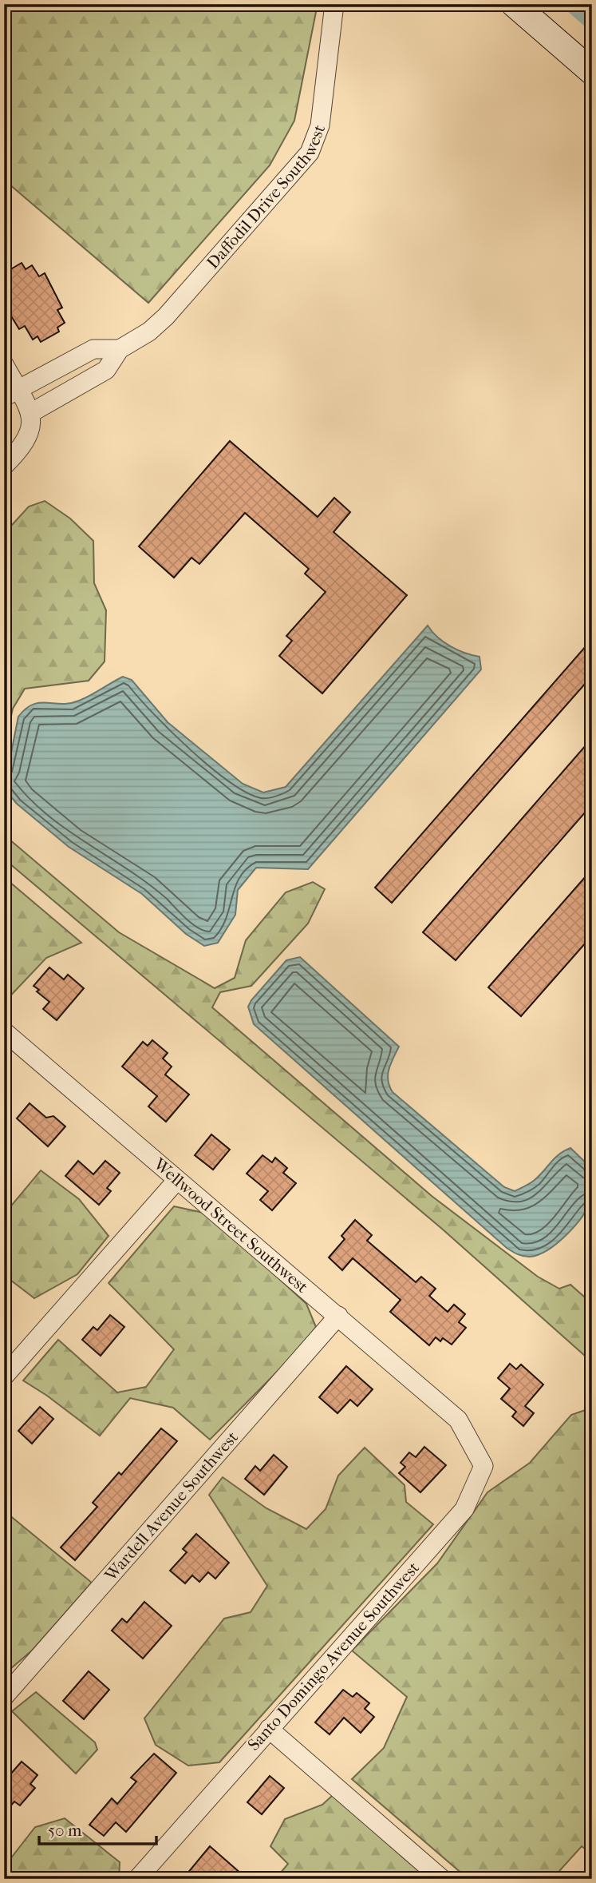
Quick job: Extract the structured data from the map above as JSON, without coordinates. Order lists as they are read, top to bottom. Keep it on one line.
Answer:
{"streets":{"street":["Daffodil Drive Southwest","Wellwood Street Southwest","Wardell Avenue Southwest","Santo Domingo Avenue Southwest"]},"crossings":[["Wellwood Street Southwest","Wardell Avenue Southwest"],["Wellwood Street Southwest","Santo Domingo Avenue Southwest"]],"scale_bar":"50 m"}
